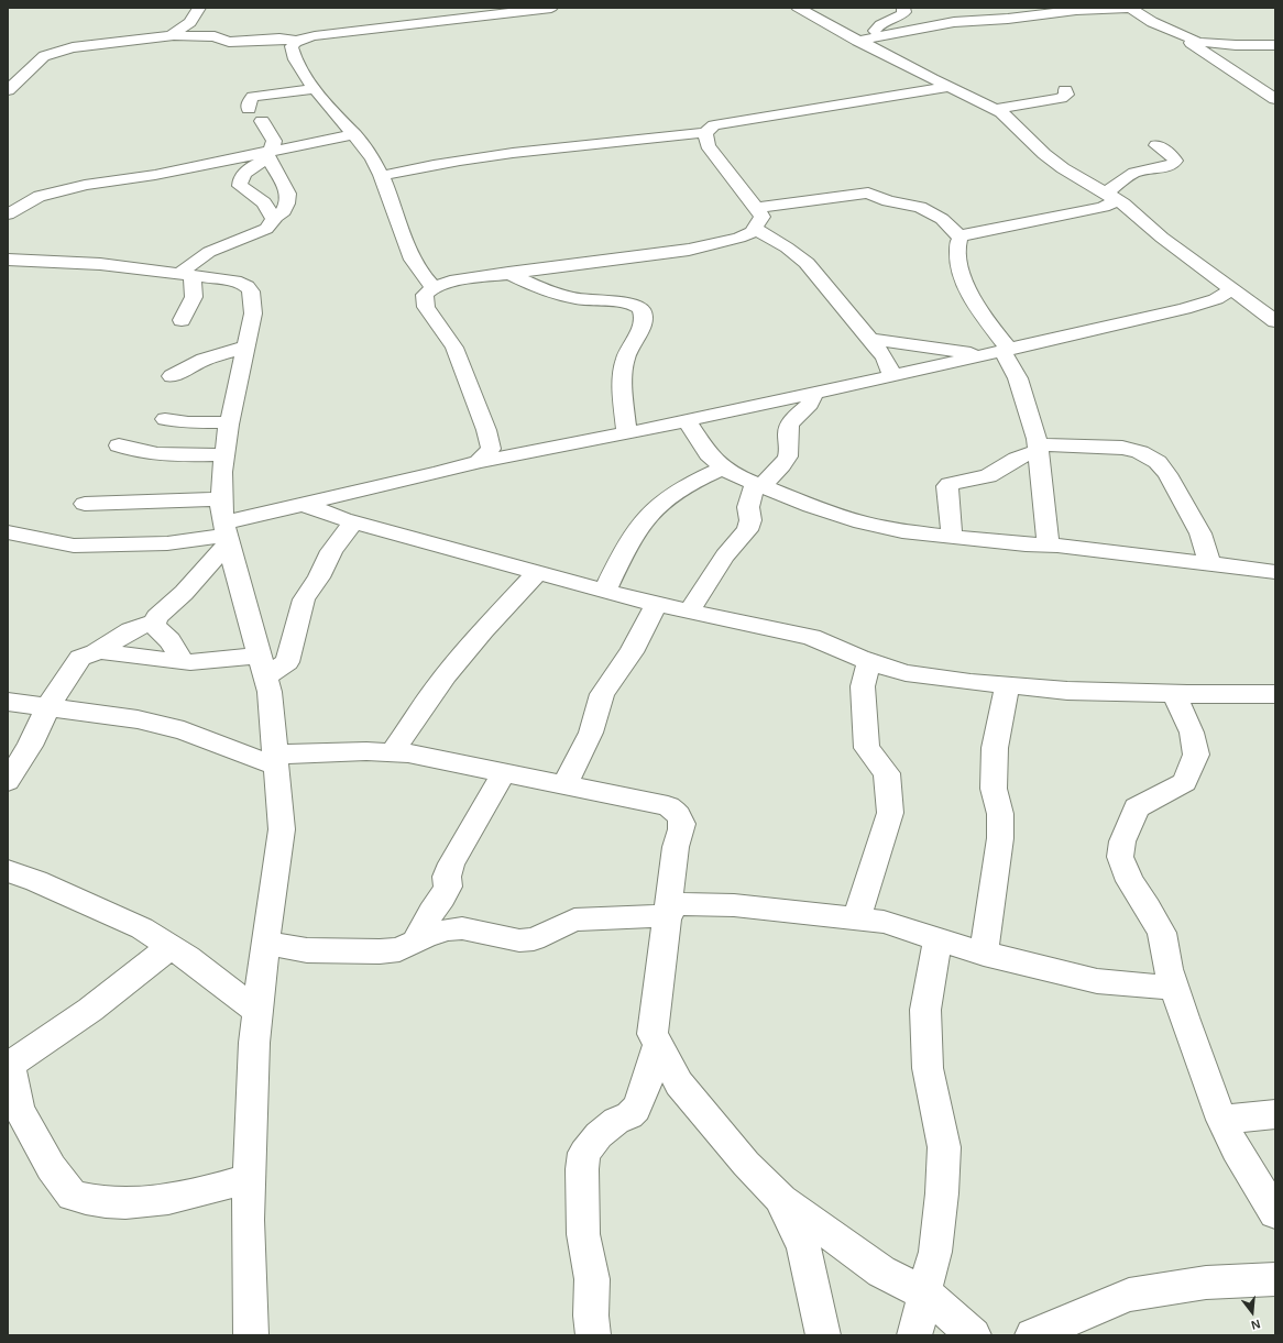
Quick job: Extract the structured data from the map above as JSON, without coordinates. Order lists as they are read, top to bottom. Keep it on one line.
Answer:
{"north":"bottom"}
